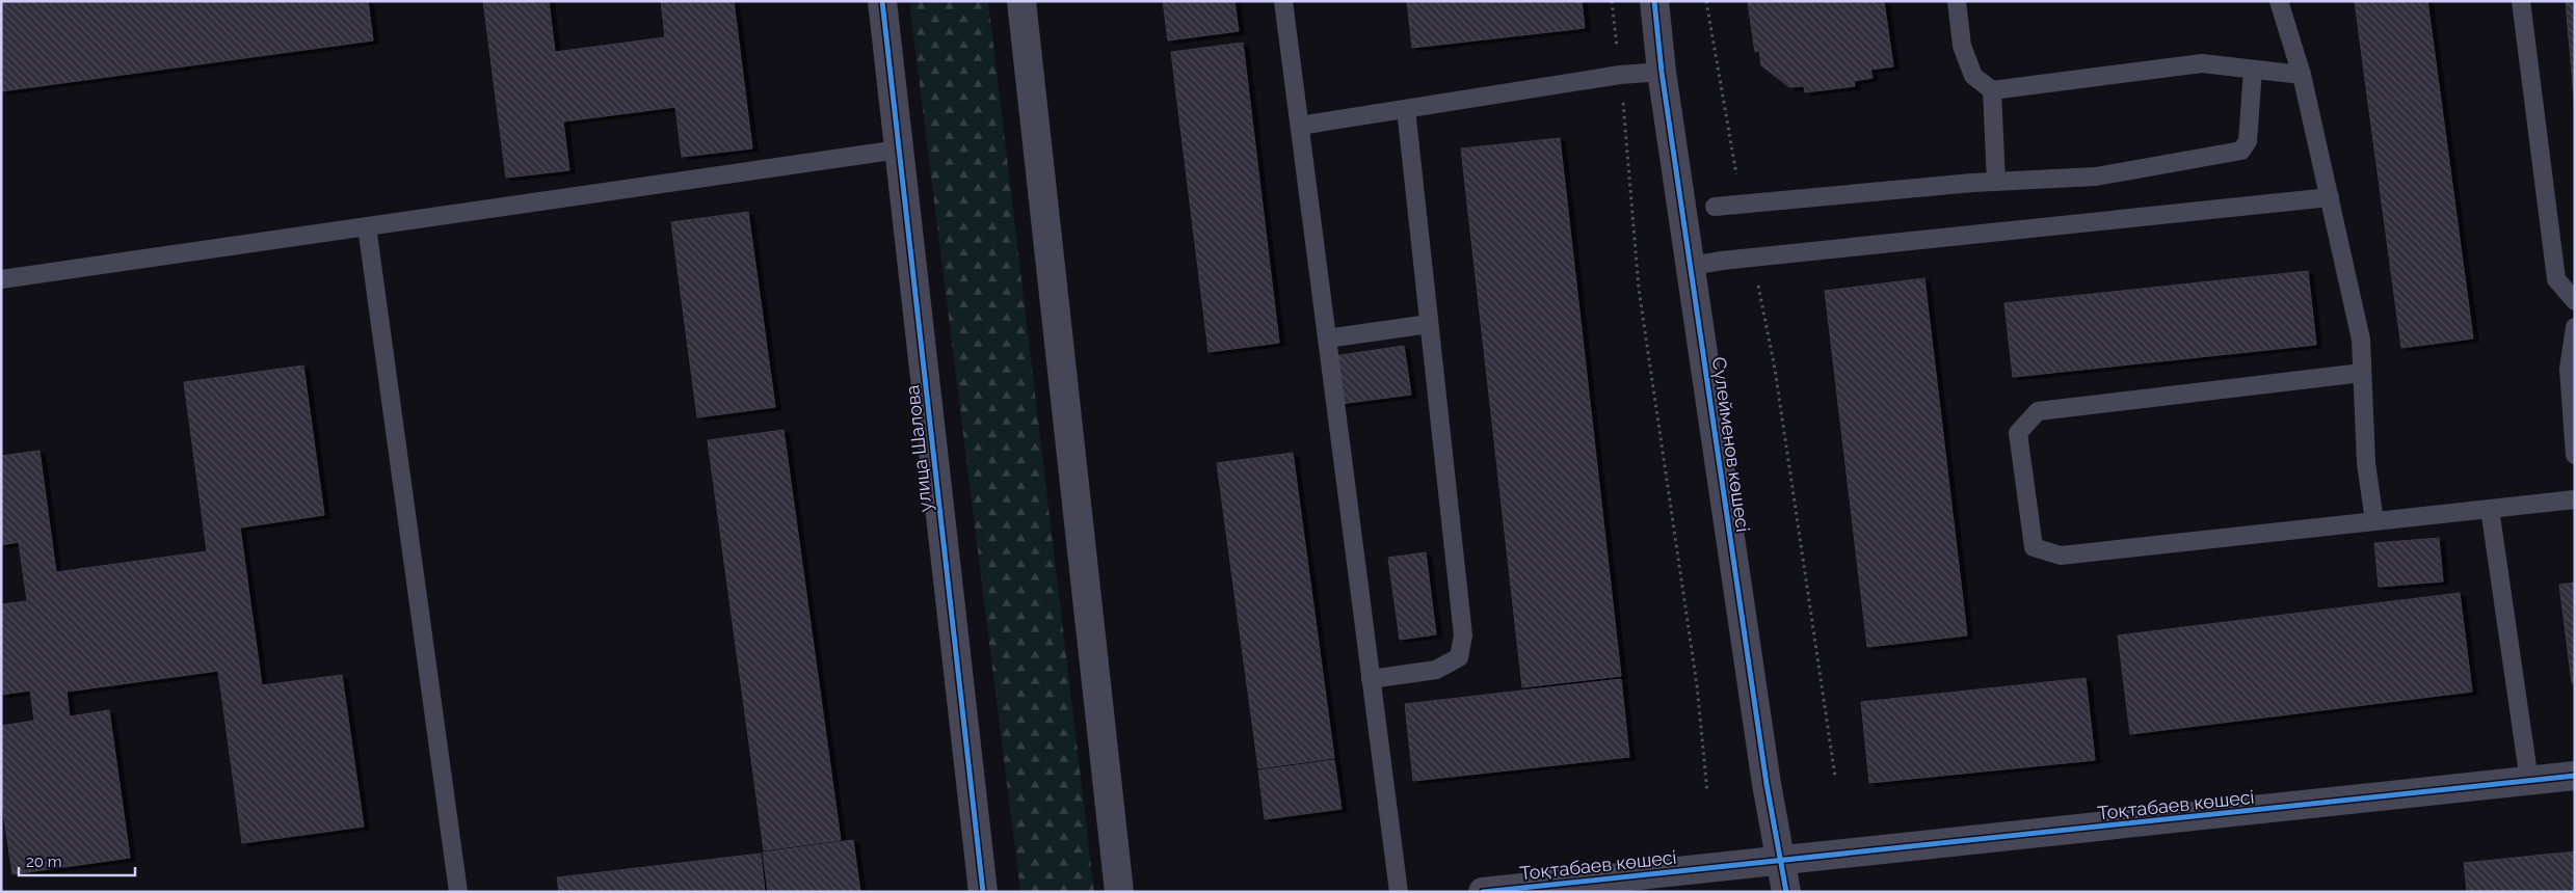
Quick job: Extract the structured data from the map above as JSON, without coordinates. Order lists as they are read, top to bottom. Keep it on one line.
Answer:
{"streets":{"street":["Сүлейменов көшесі","улица Шалова","Тоқтабаев көшесі"]},"crossings":[["Сүлейменов көшесі","Тоқтабаев көшесі"]],"scale_bar":"20 m"}
